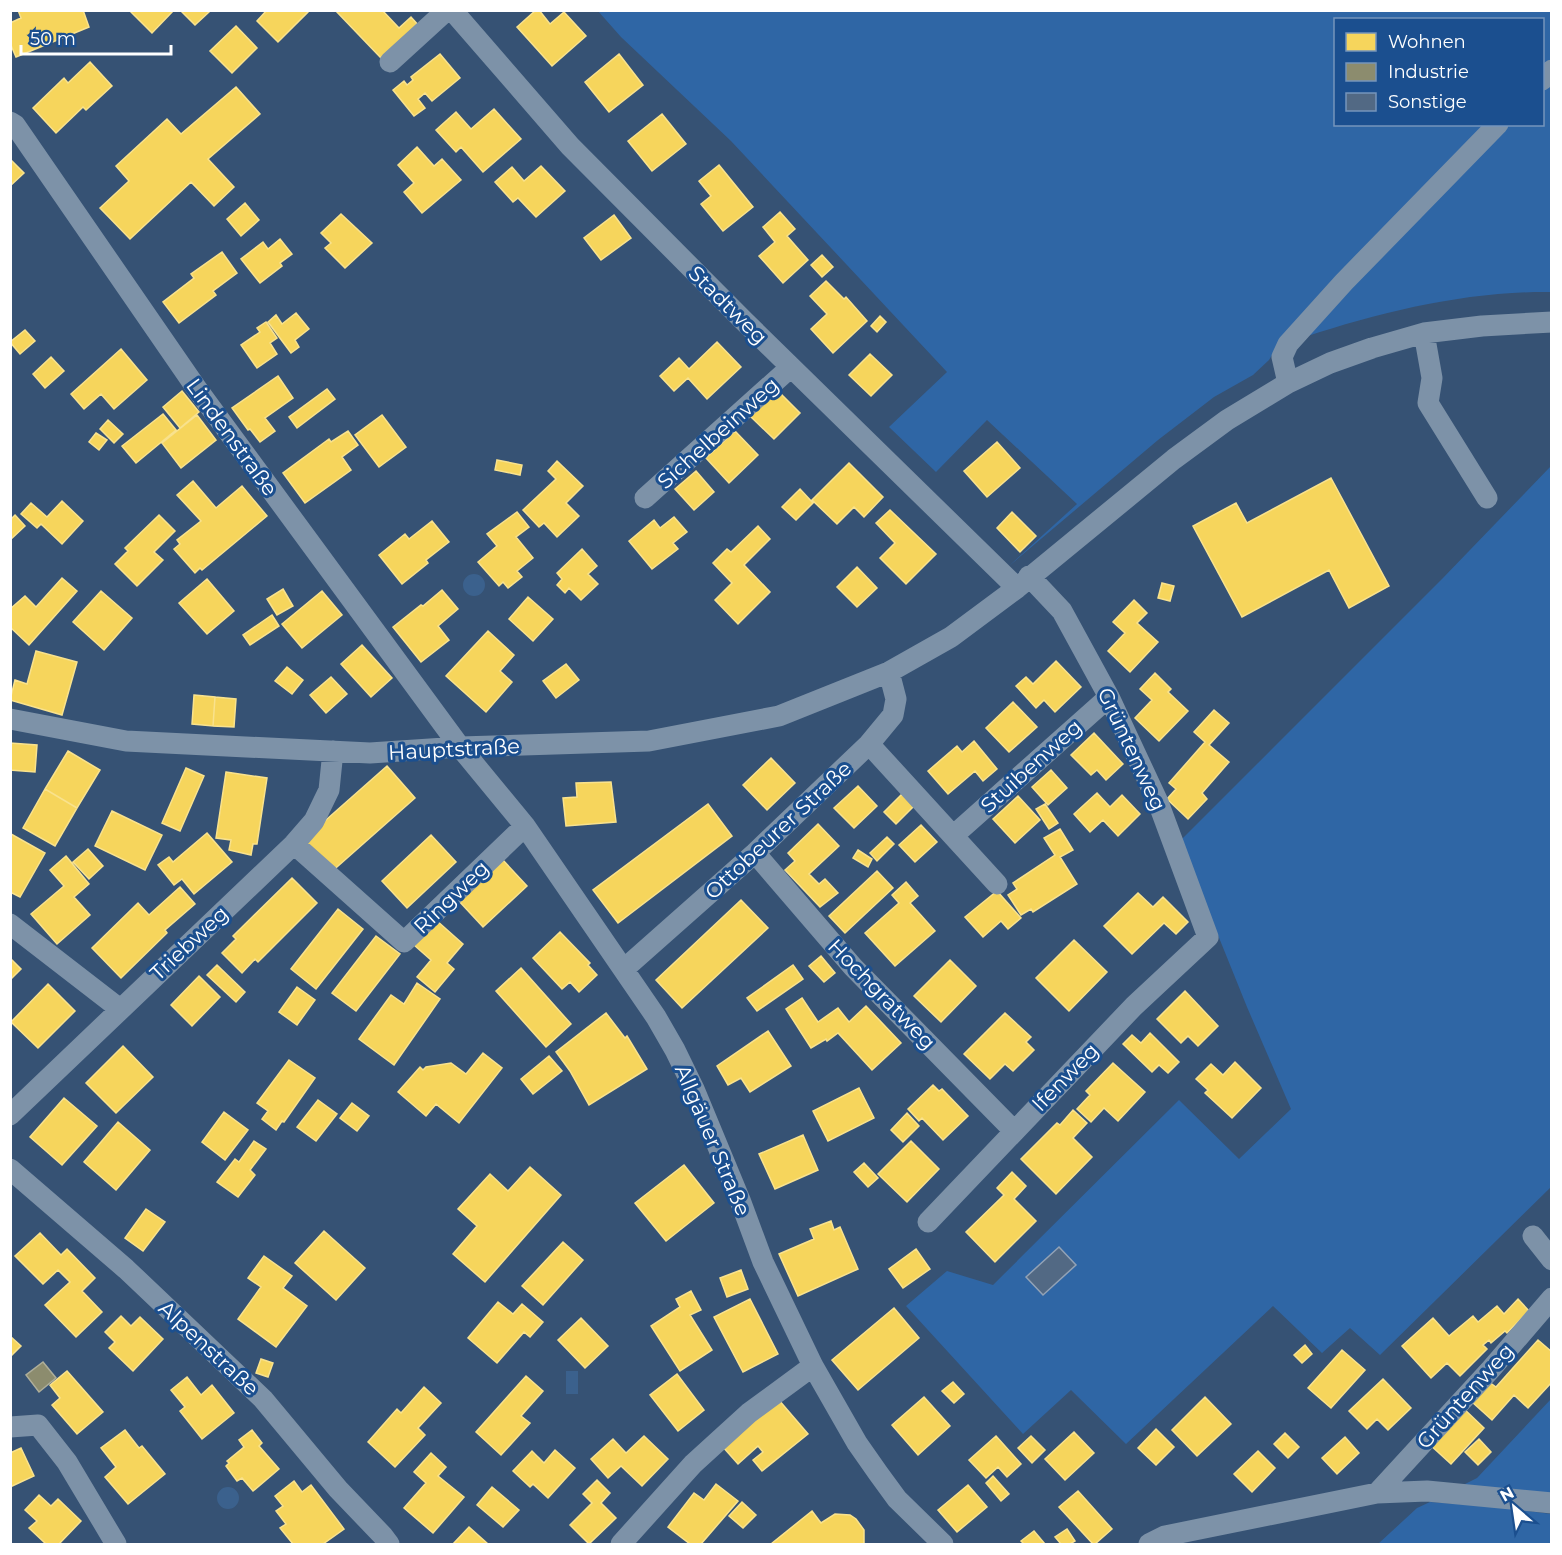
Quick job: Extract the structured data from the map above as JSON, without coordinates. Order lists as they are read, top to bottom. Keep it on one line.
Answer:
{"streets":{"street":["Stadtweg","Sichelbeinweg","Lindenstraße","Hauptstraße","Grüntenweg","Stuibenweg","Ottobeurer Straße","Ringweg","Triebweg","Hochgratweg","Ifenweg","Allgäuer Straße","Alpenstraße"]},"crossings":[["Stadtweg","Sichelbeinweg"],["Stadtweg","Hauptstraße"],["Stadtweg","Grüntenweg"],["Lindenstraße","Hauptstraße"],["Lindenstraße","Allgäuer Straße"],["Hauptstraße","Grüntenweg"],["Hauptstraße","Ottobeurer Straße"],["Hauptstraße","Triebweg"],["Hauptstraße","Allgäuer Straße"],["Grüntenweg","Stuibenweg"],["Grüntenweg","Ifenweg"],["Ottobeurer Straße","Hochgratweg"],["Ottobeurer Straße","Allgäuer Straße"],["Ringweg","Triebweg"],["Ringweg","Allgäuer Straße"],["Hochgratweg","Ifenweg"]],"legend":["Wohnen","Industrie","Sonstige"],"scale_bar":"50 m","north":"top left"}
